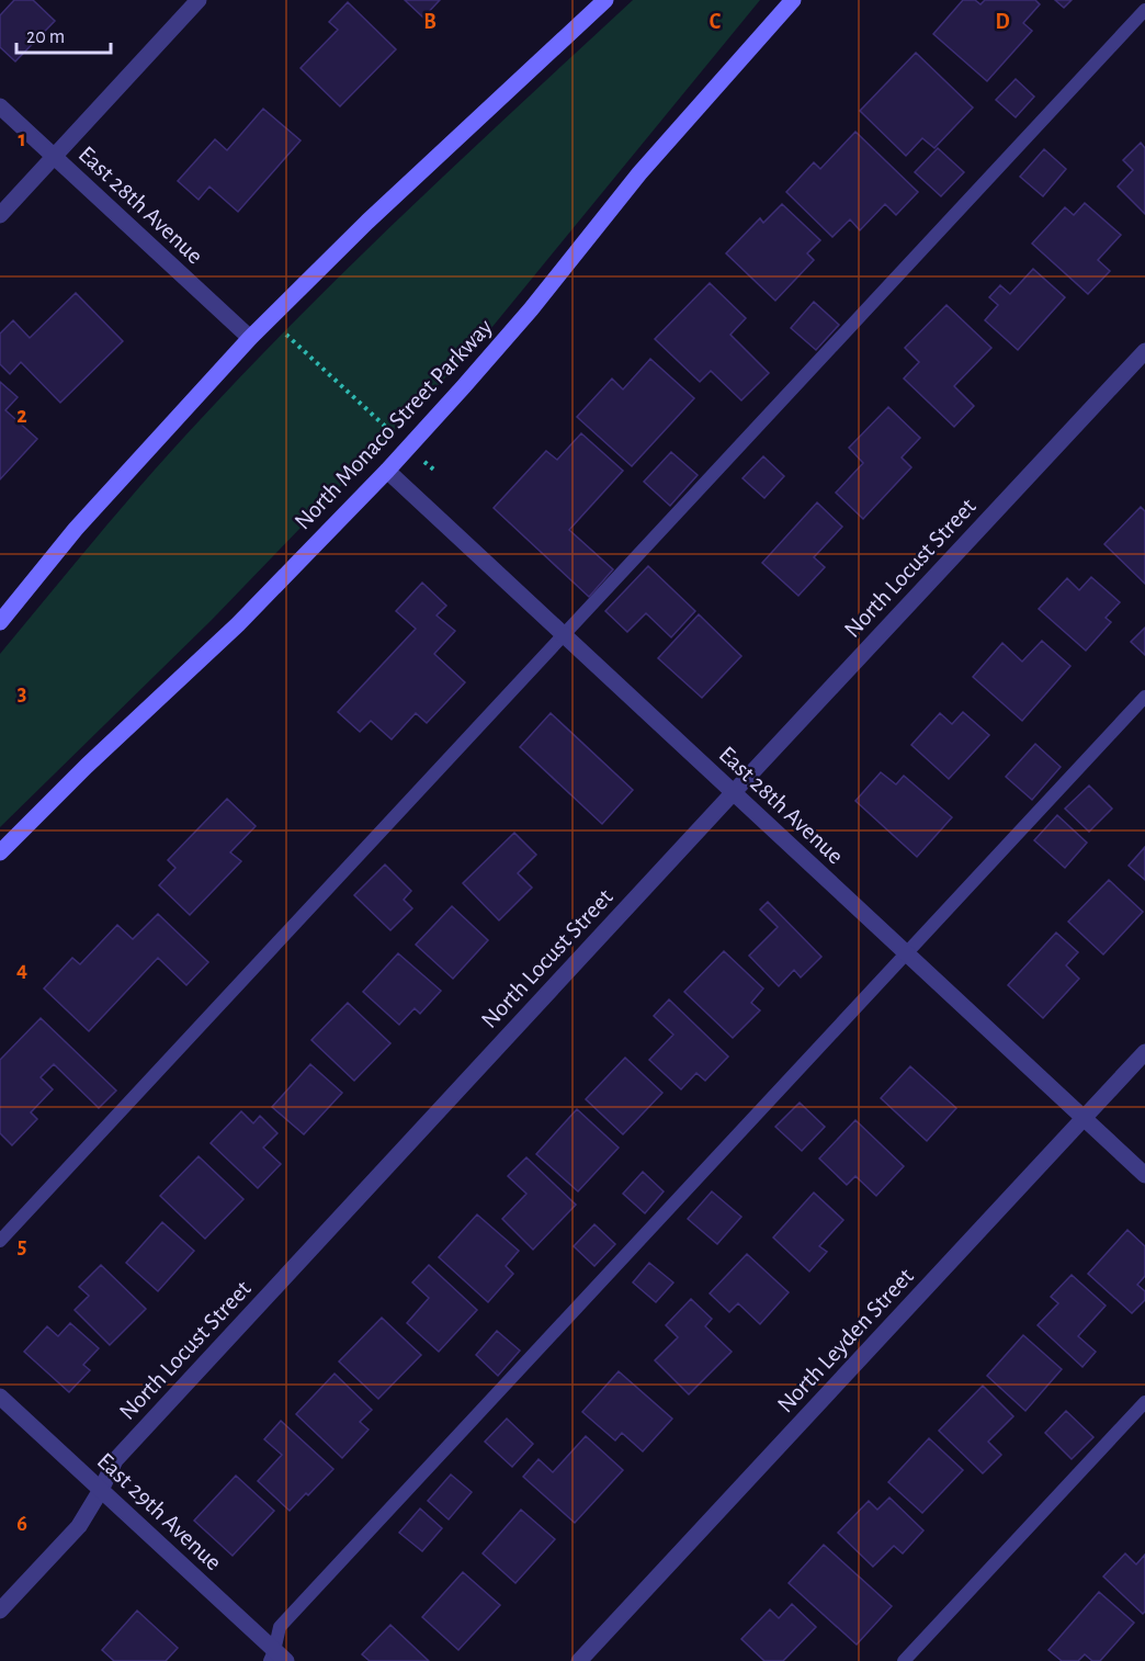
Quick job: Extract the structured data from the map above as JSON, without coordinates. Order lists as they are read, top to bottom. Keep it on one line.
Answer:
{"streets":{"main road":["North Monaco Street Parkway"],"street":["East 28th Avenue","North Locust Street","North Leyden Street","East 29th Avenue"]},"crossings":[["East 28th Avenue","North Monaco Street Parkway"],["East 28th Avenue","North Locust Street"],["East 28th Avenue","North Leyden Street"],["North Locust Street","East 29th Avenue"]],"scale_bar":"20 m","grid":{"columns":["B","C","D"],"rows":["1","2","3","4","5","6"]}}
